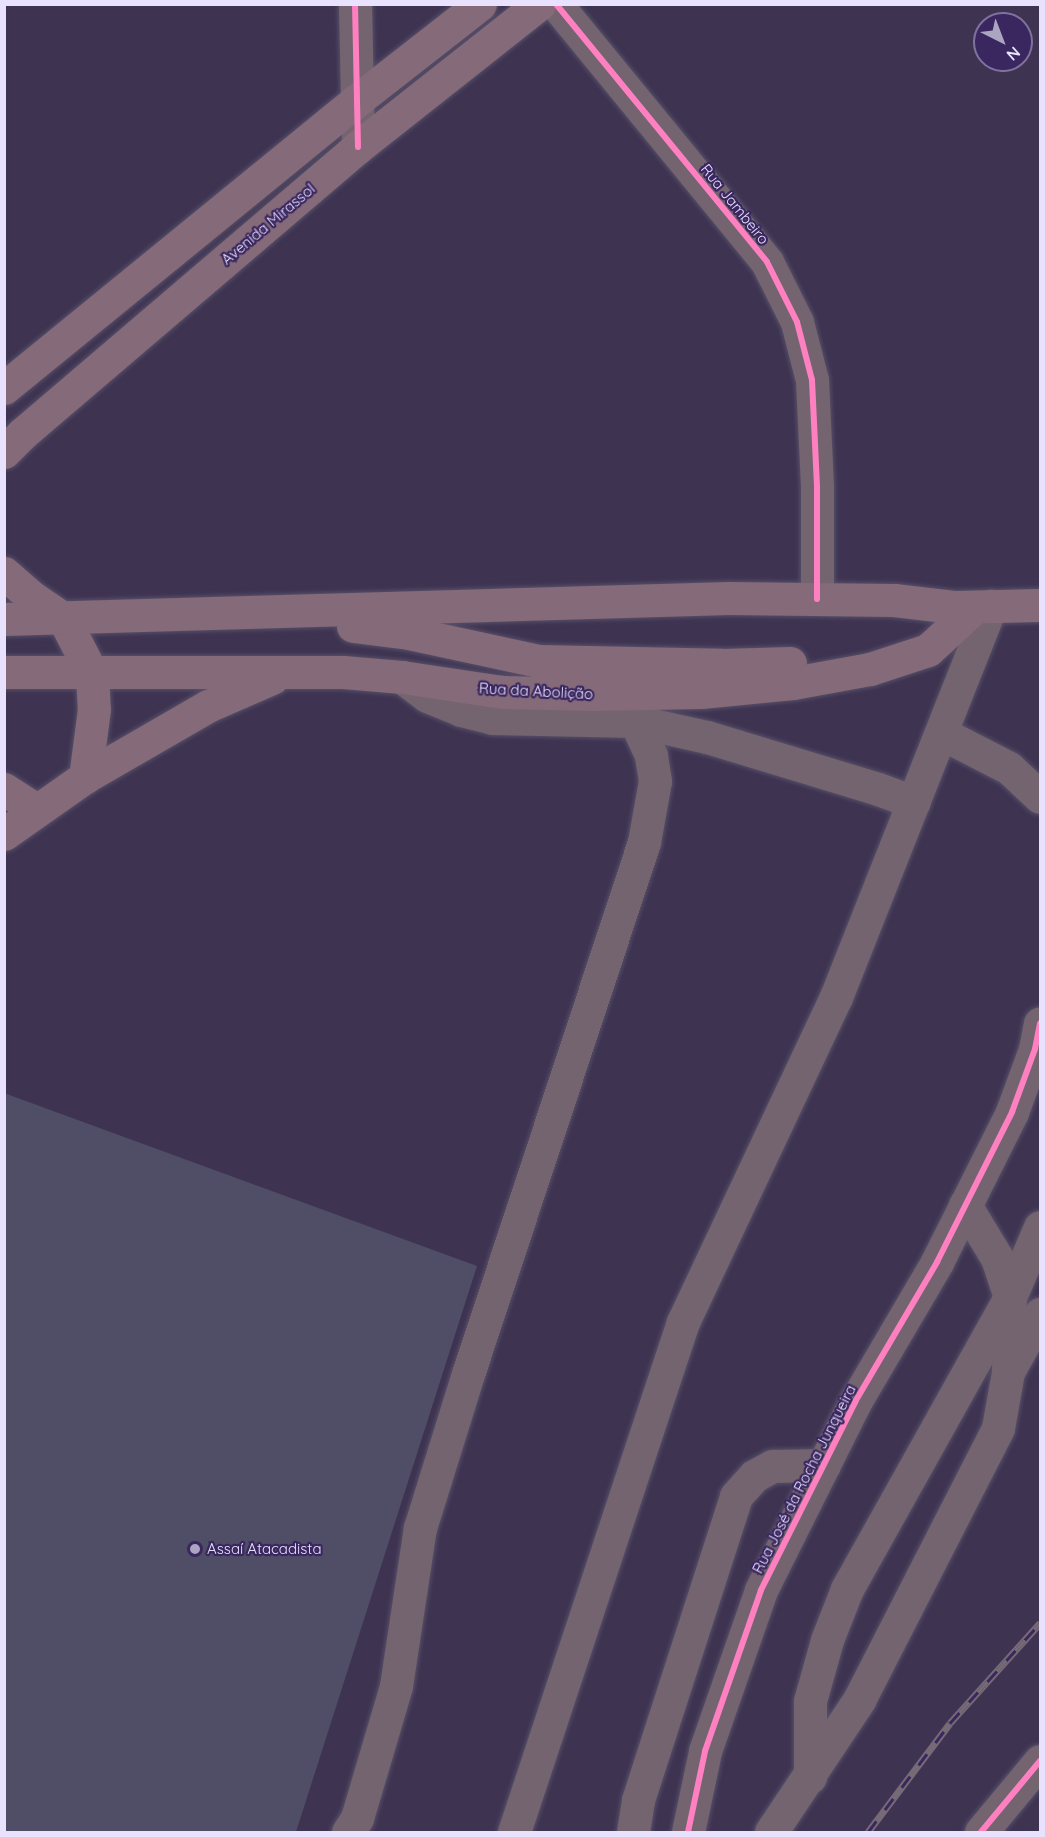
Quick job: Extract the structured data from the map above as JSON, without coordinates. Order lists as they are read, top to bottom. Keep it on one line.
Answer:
{"streets":{"main road":["Avenida Mirassol","Rua da Abolição"],"street":["Rua Jambeiro","Rua José da Rocha Junqueira"]},"places":["Assaí Atacadista"],"north":"bottom right"}
